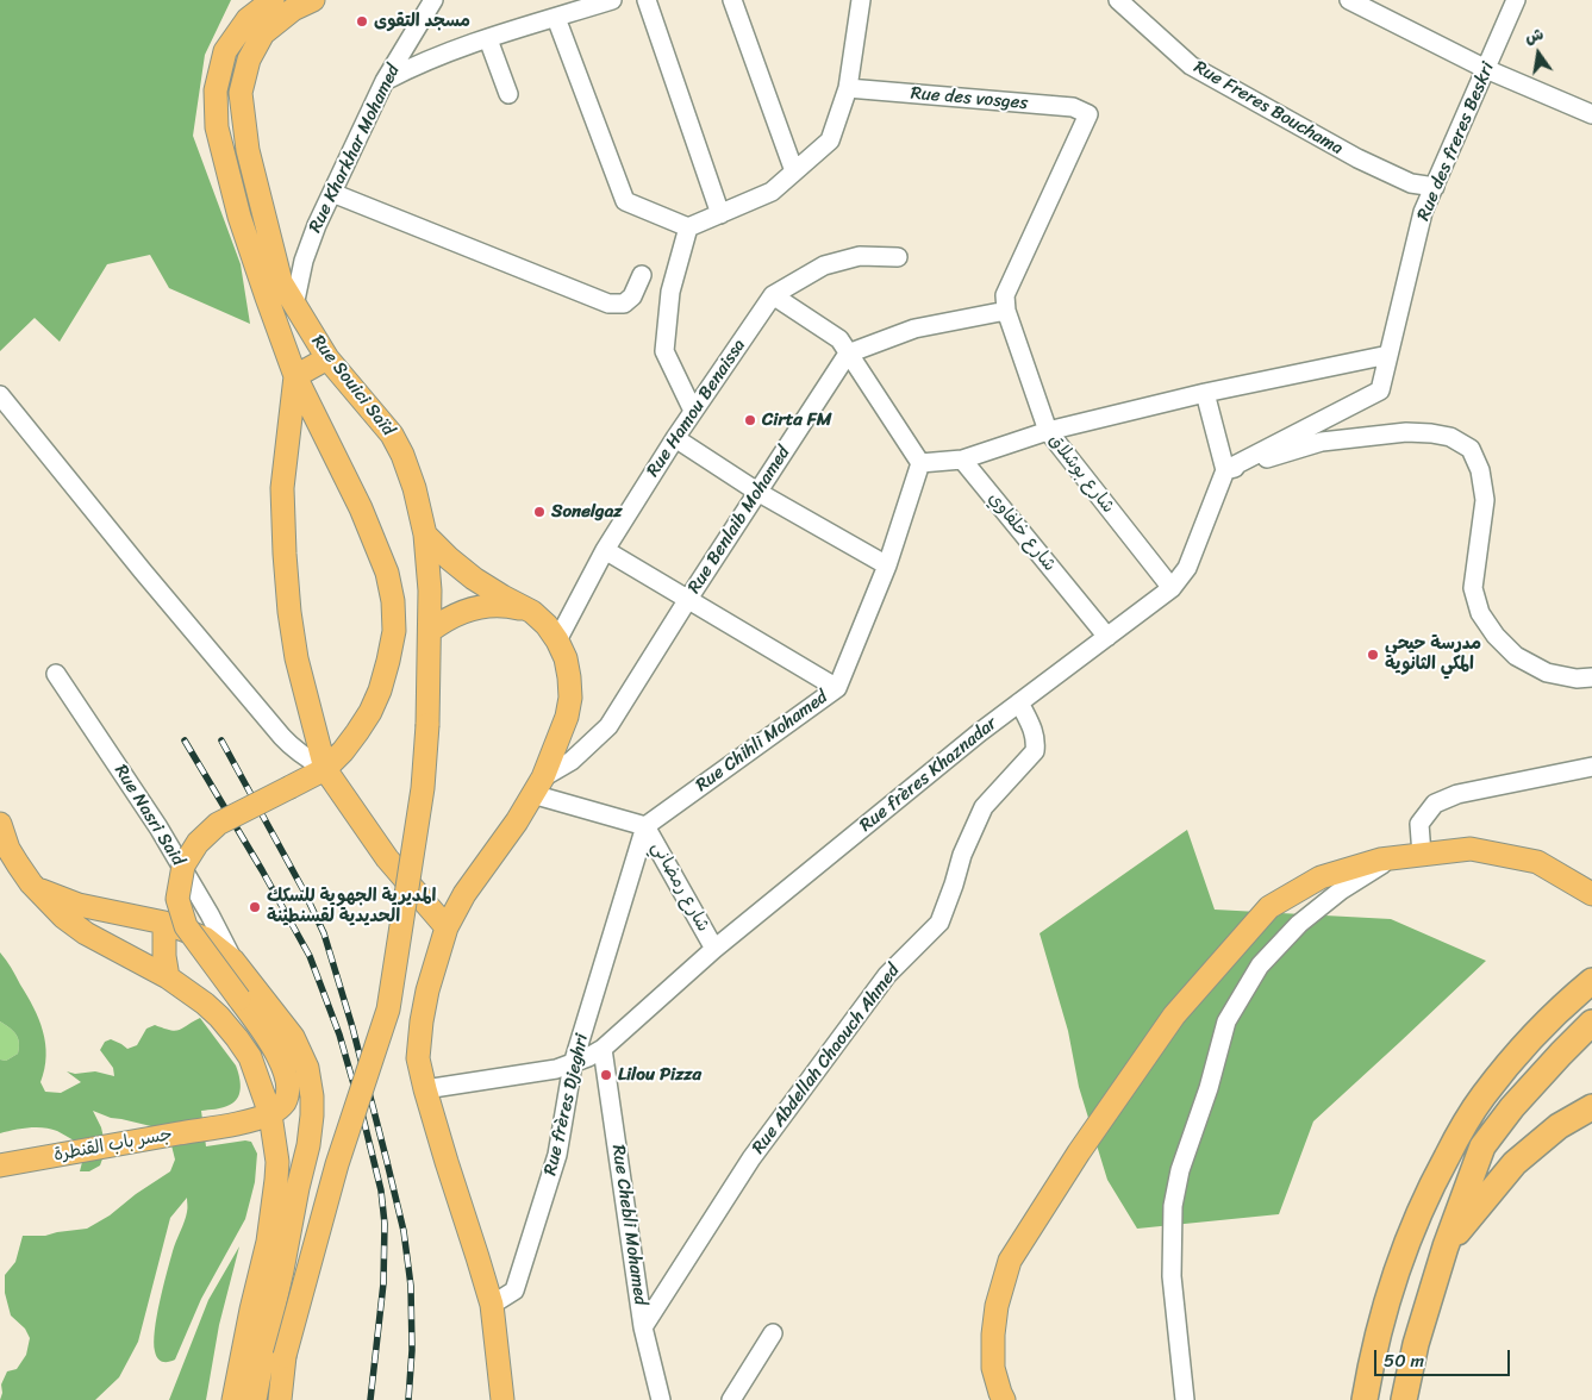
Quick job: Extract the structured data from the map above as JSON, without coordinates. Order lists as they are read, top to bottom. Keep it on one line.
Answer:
{"streets":{"main road":["Rue Souici Saïd","جسر باب القنطرة"],"street":["Rue des vosges","Rue Freres Bouchama","Rue des freres Beskri","Rue Kharkhar Mohamed","Rue Hamou Benaissa","شارع بوشلاق","Rue Benlaib Mohamed","شارع خلفاوي","Rue Chihli Mohamed","Rue frères Khaznadar","Rue Nasri Said","شارع رمضاني","Rue Abdellah Chaouch Ahmed","Rue frères Djeghri","Rue Chebli Mohamed"]},"crossings":[["Rue des vosges","شارع بوشلاق"],["Rue Freres Bouchama","Rue des freres Beskri"],["Rue des freres Beskri","Rue frères Khaznadar"],["Rue Kharkhar Mohamed","Rue Souici Saïd"],["شارع بوشلاق","Rue frères Khaznadar"],["شارع خلفاوي","Rue frères Khaznadar"],["Rue Chihli Mohamed","شارع رمضاني"],["Rue Chihli Mohamed","Rue frères Djeghri"],["Rue frères Khaznadar","شارع رمضاني"],["Rue frères Khaznadar","Rue Abdellah Chaouch Ahmed"],["Rue frères Khaznadar","Rue frères Djeghri"],["Rue frères Khaznadar","Rue Chebli Mohamed"],["شارع رمضاني","Rue frères Djeghri"],["Rue Abdellah Chaouch Ahmed","Rue Chebli Mohamed"]],"places":["مسجد التقوى","Cirta FM","Sonelgaz","مدرسة حيحي المكي الثانوية","المديرية الجهوية للسكك الحديدية لقسنطينة","Lilou Pizza"],"scale_bar":"50 m","north":"top"}
